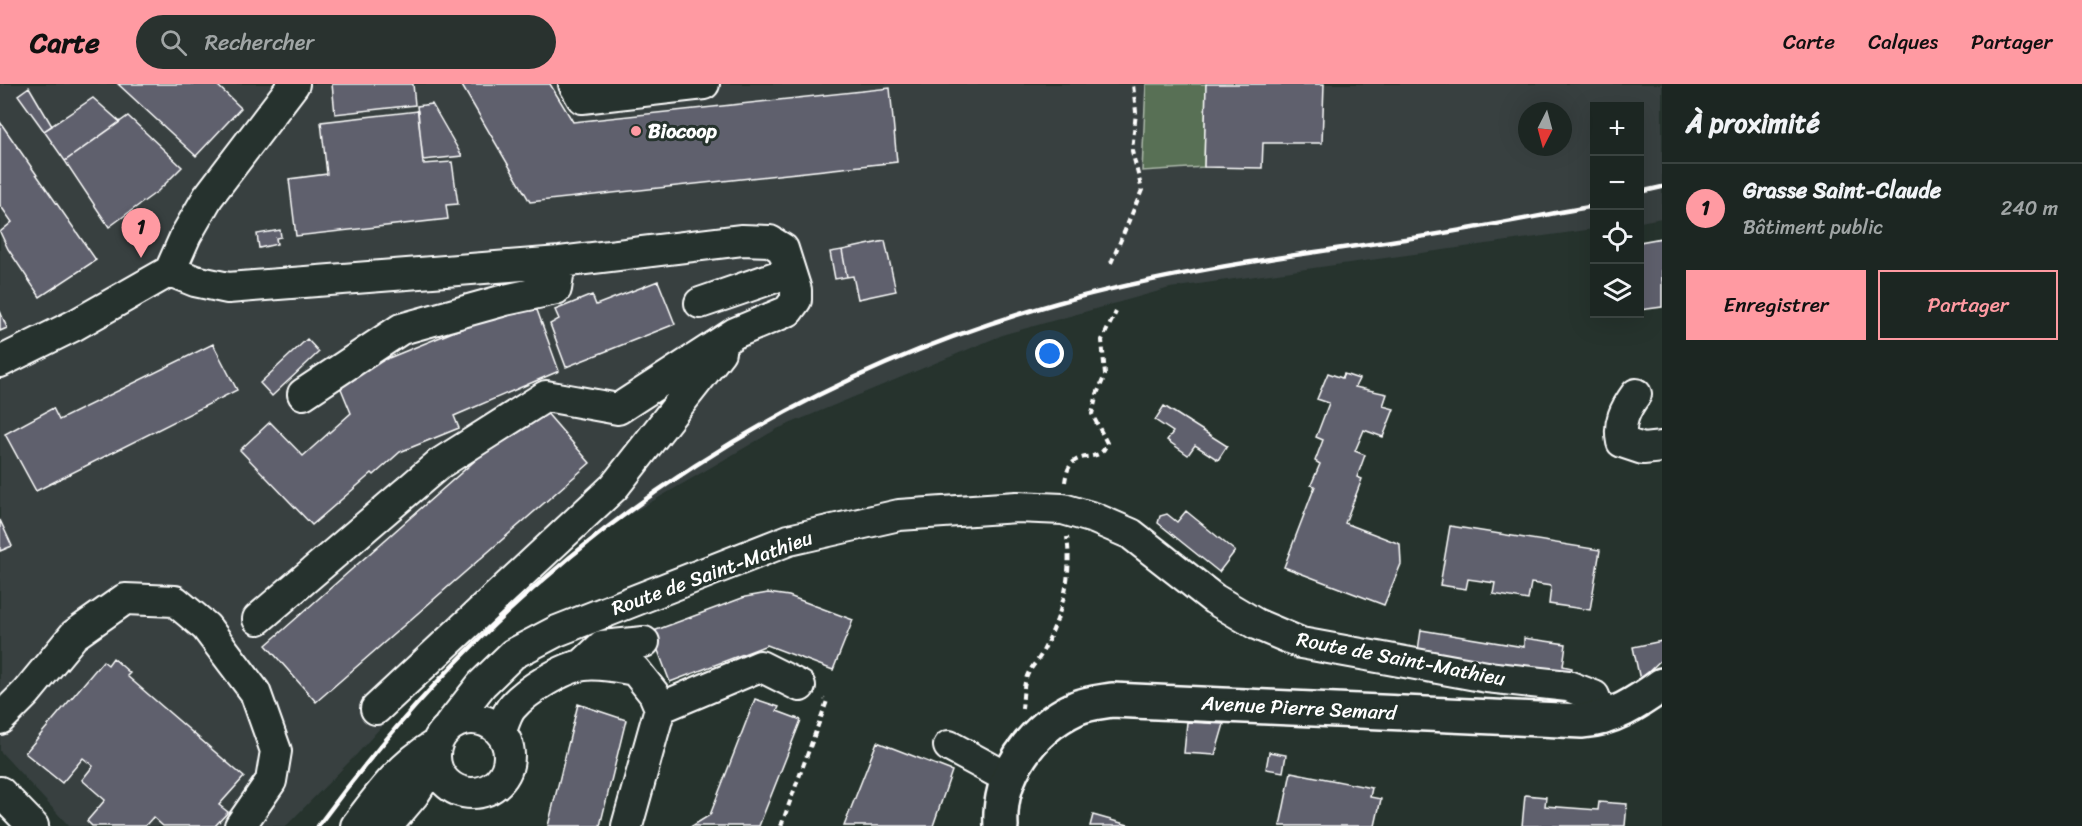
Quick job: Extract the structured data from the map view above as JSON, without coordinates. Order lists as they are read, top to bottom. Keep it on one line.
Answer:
{"streets":{"main road":["Avenue Pierre Semard"],"street":["Route de Saint-Mathieu"]},"crossings":[["Route de Saint-Mathieu","Avenue Pierre Semard"]],"places":["Biocoop"],"north":"bottom","page":{"header":"Carte","search":"Rechercher","nav":["Carte","Calques","Partager"],"heading":"À proximité","map_buttons":["+","−"],"list":[{"mark":"1","name":"Grasse Saint-Claude","note":"Bâtiment public","value":"240 m"}],"pins":"1","buttons":["Enregistrer","Partager"]}}
